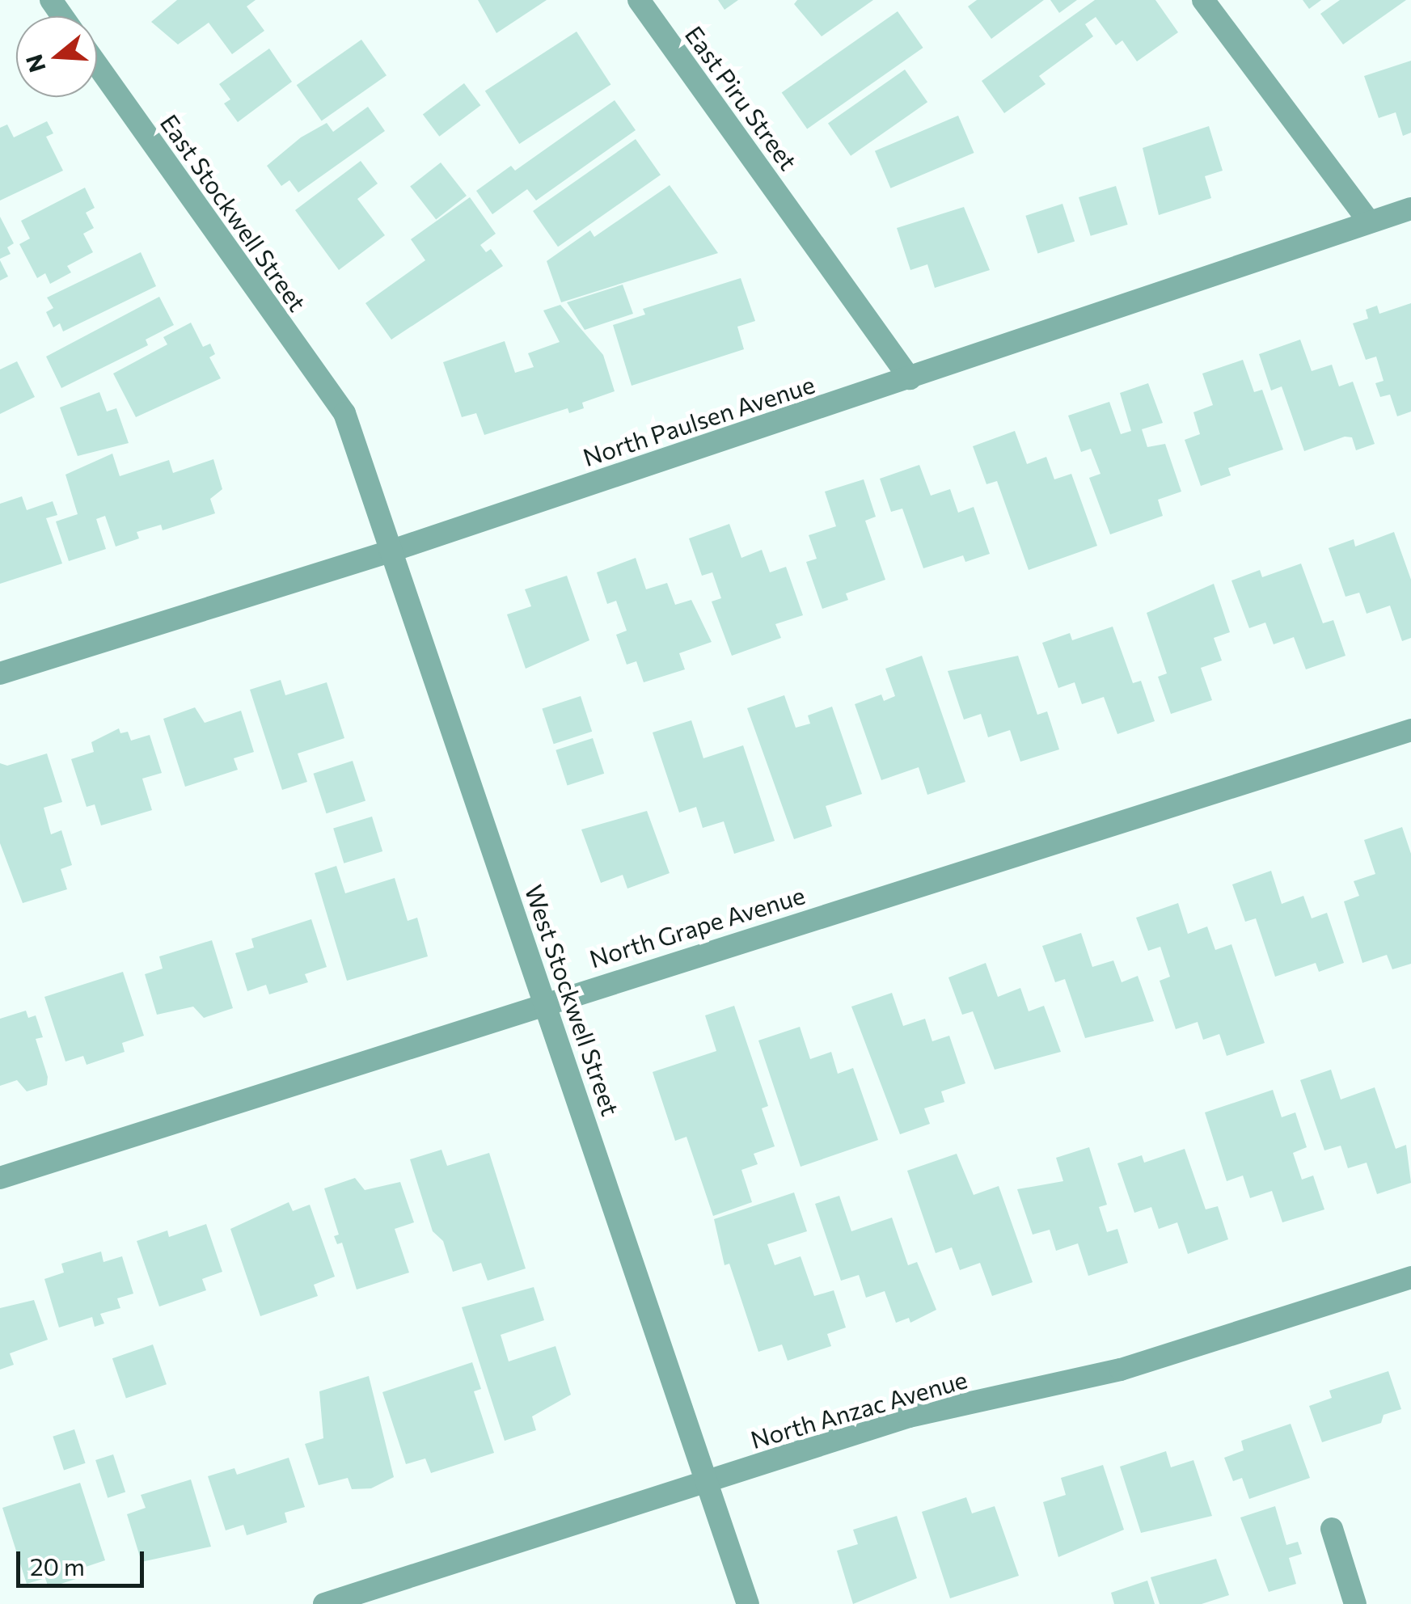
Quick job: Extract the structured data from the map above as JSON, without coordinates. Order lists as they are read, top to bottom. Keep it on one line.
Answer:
{"streets":{"street":["East Piru Street","East Stockwell Street","North Paulsen Avenue","North Grape Avenue","West Stockwell Street","North Anzac Avenue"]},"crossings":[["East Piru Street","North Paulsen Avenue"],["East Stockwell Street","West Stockwell Street"],["North Paulsen Avenue","West Stockwell Street"],["North Grape Avenue","West Stockwell Street"],["West Stockwell Street","North Anzac Avenue"]],"scale_bar":"20 m","north":"left"}
